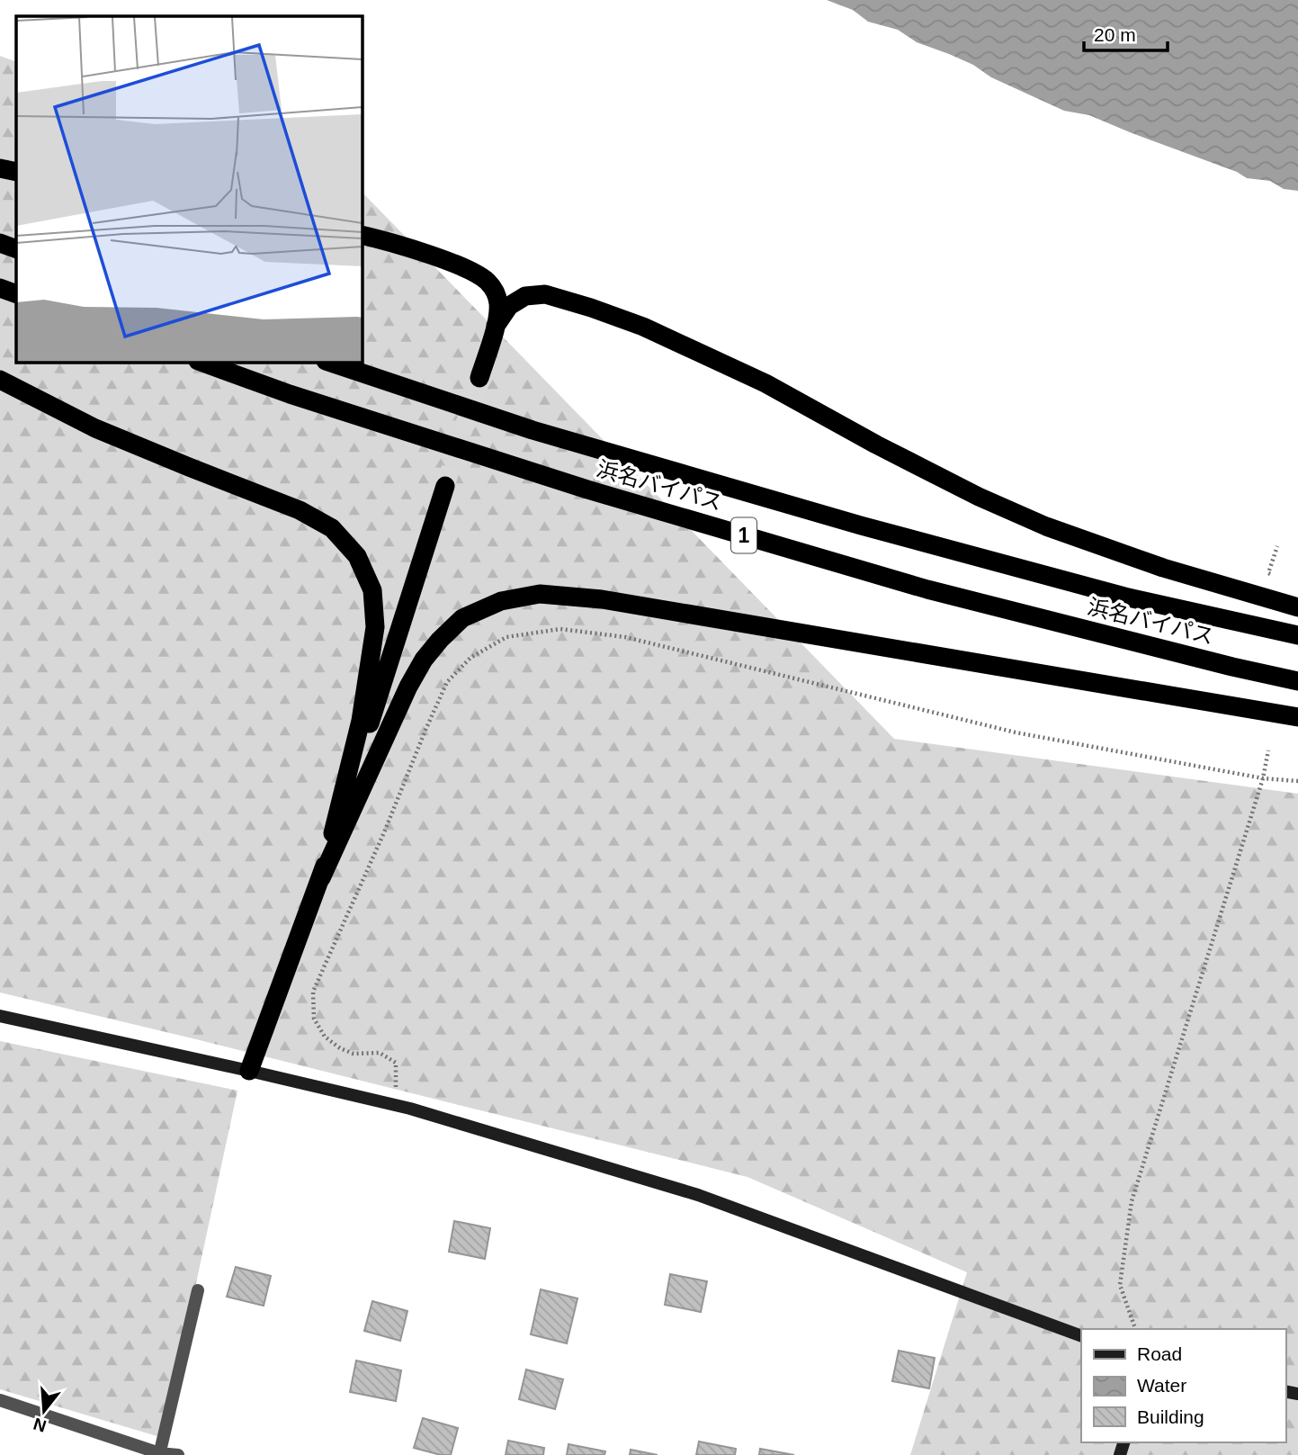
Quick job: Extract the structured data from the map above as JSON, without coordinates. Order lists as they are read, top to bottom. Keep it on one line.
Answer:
{"streets":{"highway":["浜名バイパス","1"]},"legend":["Road","Water","Building"],"scale_bar":"20 m","north":"bottom"}
